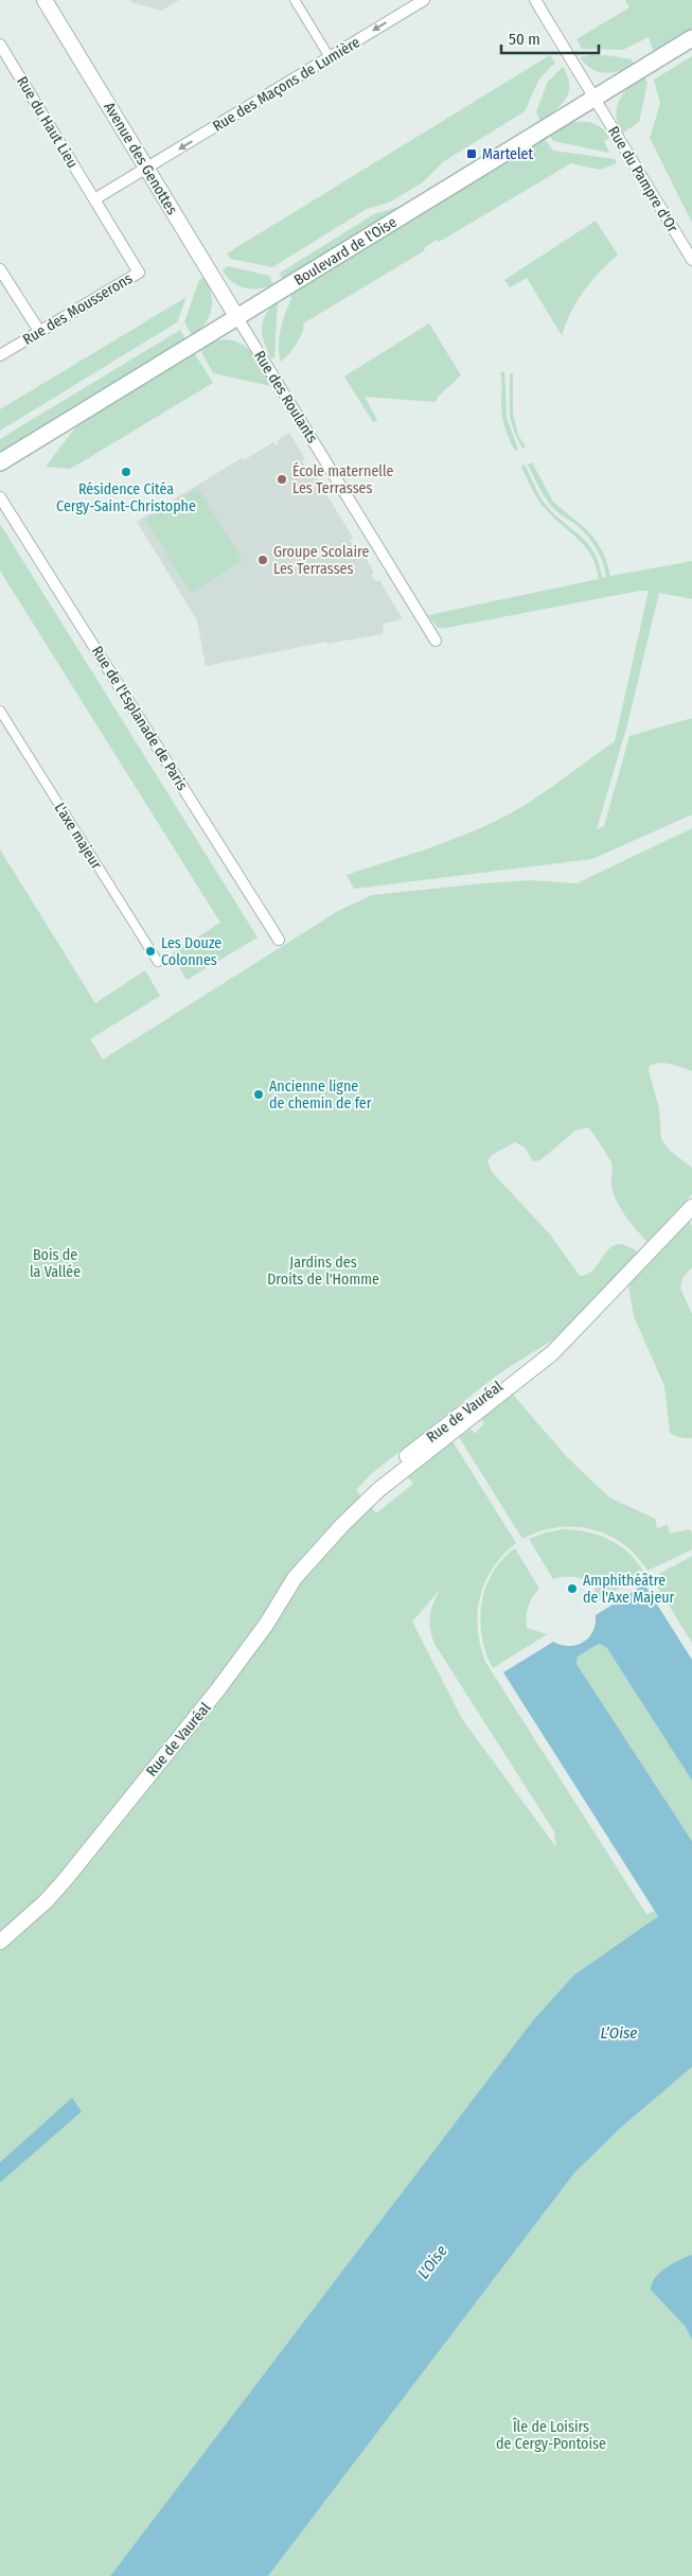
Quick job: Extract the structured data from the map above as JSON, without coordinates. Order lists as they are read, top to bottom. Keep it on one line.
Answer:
{"streets":{"main road":["Boulevard de l'Oise"],"street":["Rue des Maçons de Lumière","Rue du Haut Lieu","Avenue des Genottes","Rue du Pampre d'Or","Rue des Mousserons","Rue des Roulants","Rue de l'Esplanade de Paris","L'axe majeur","Rue de Vauréal"]},"crossings":[["Rue des Maçons de Lumière","Avenue des Genottes"],["Rue du Haut Lieu","Rue des Mousserons"],["Avenue des Genottes","Boulevard de l'Oise"],["Avenue des Genottes","Rue des Roulants"],["Rue du Pampre d'Or","Boulevard de l'Oise"],["Boulevard de l'Oise","Rue des Roulants"]],"one_way":["Rue des Maçons de Lumière"],"water":["L’Oise","L'Oise"],"parks":["Bois de la Vallée","Jardins des Droits de l'Homme","Île de Loisirs de Cergy-Pontoise"],"places":{"transit":["Martelet"],"other":["Résidence Citéa Cergy-Saint-Christophe","École maternelle Les Terrasses","Groupe Scolaire Les Terrasses","Les Douze Colonnes","Ancienne ligne de chemin de fer","Amphithéâtre de l'Axe Majeur"]},"scale_bar":"50 m"}
